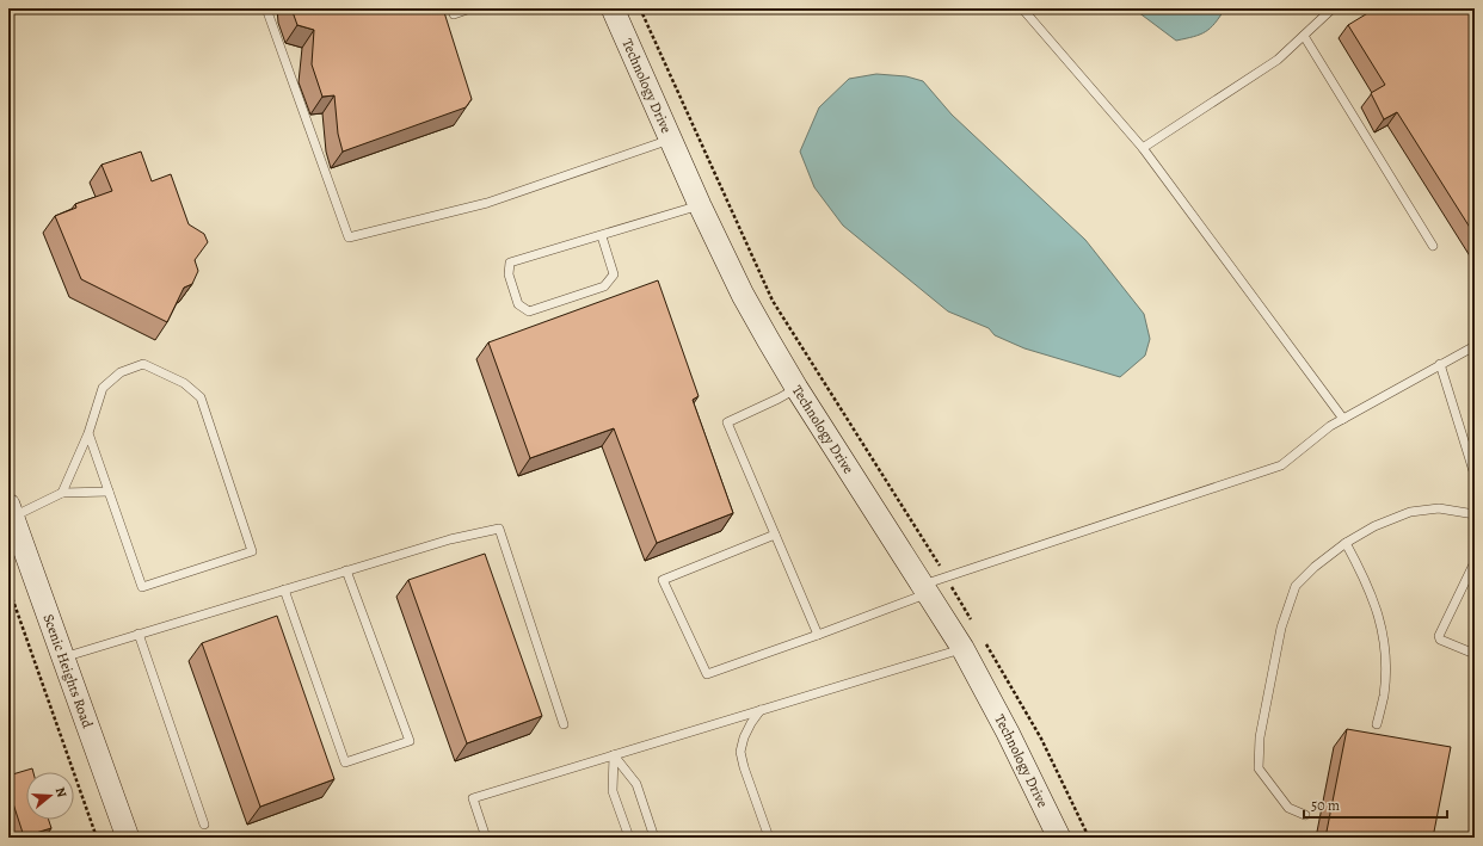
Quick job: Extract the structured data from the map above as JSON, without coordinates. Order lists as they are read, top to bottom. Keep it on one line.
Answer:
{"streets":{"street":["Technology Drive","Scenic Heights Road"]},"scale_bar":"50 m","north":"right"}
